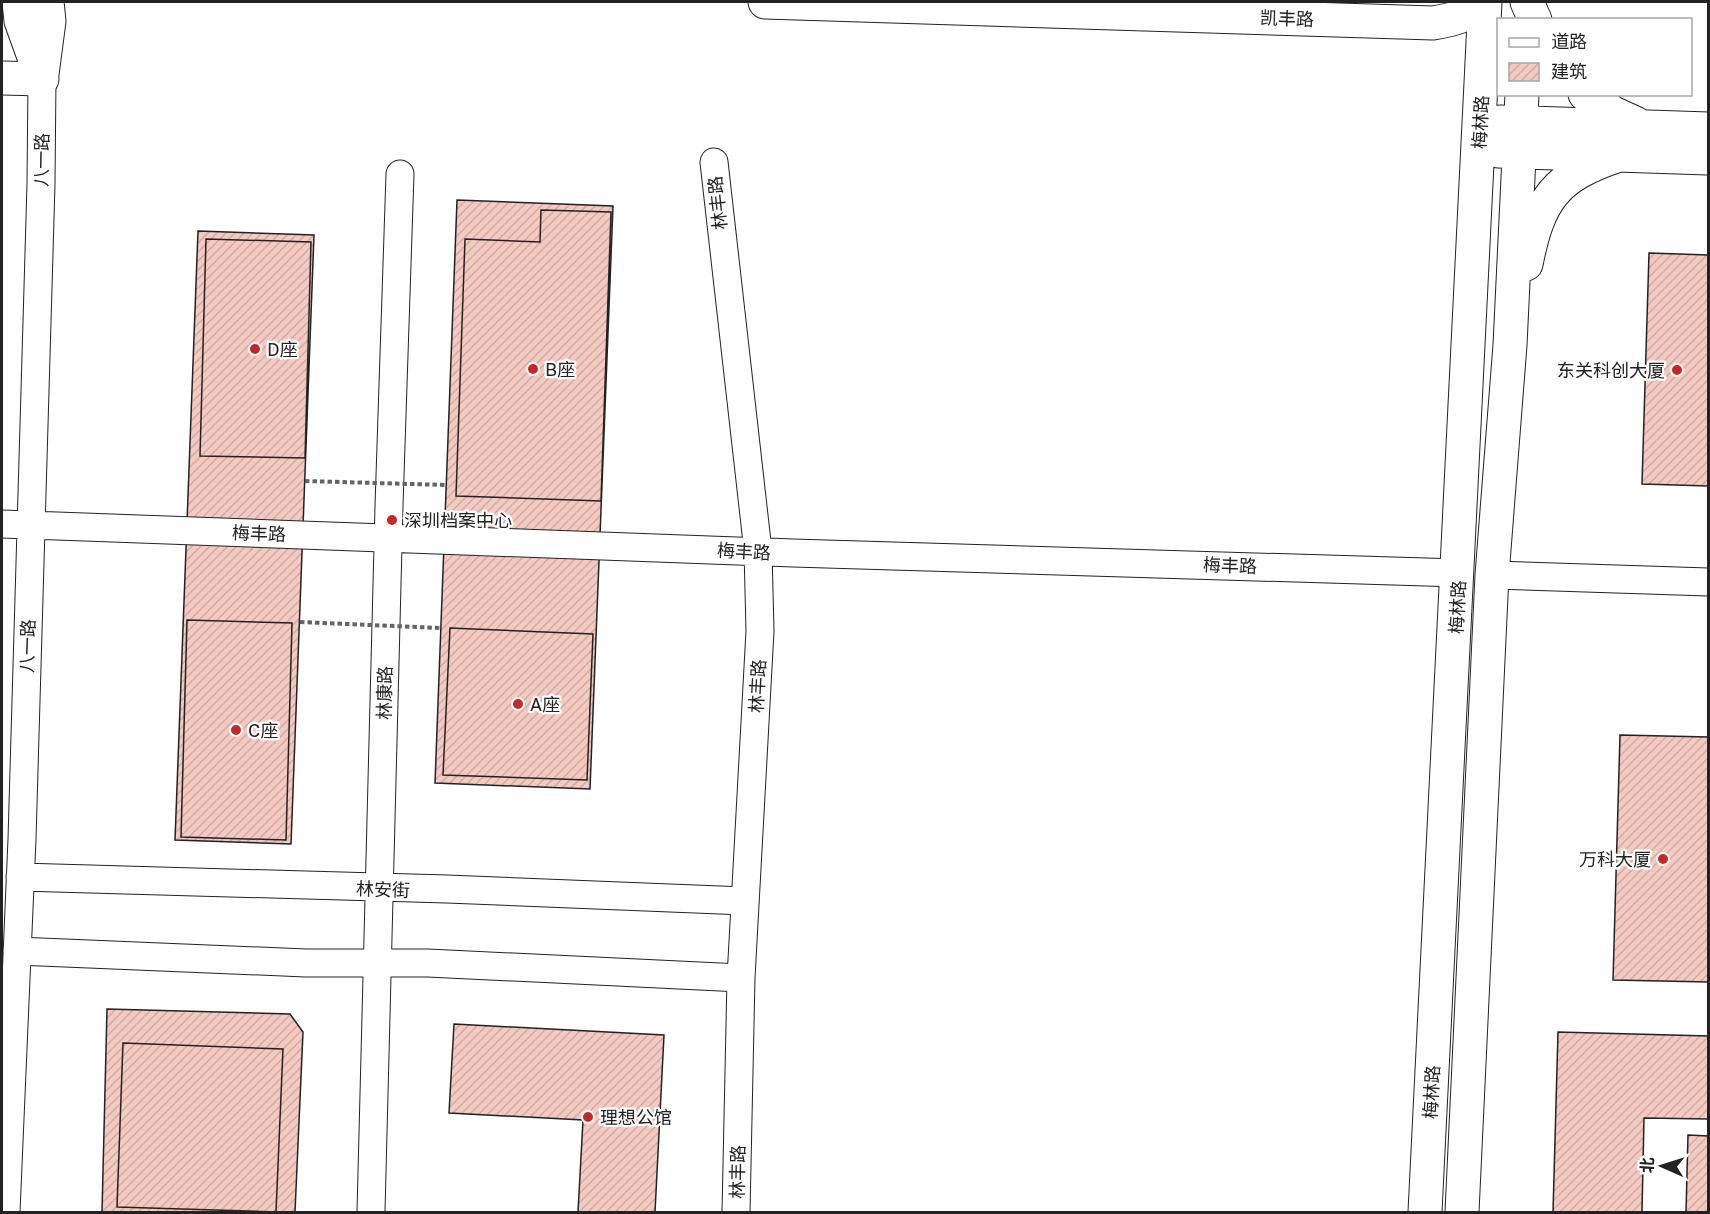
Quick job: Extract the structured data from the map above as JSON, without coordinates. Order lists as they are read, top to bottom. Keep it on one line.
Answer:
{"streets":{"main road":["凯丰路","梅林路"],"street":["八一路","林丰路","梅丰路","林康路","林安街"]},"crossings":[["梅林路","梅丰路"],["八一路","梅丰路"],["八一路","林安街"],["林丰路","梅丰路"],["林丰路","林安街"],["梅丰路","林康路"],["林康路","林安街"]],"places":["D座","B座","东关科创大厦","深圳档案中心","A座","C座","万科大厦","理想公馆"],"legend":["道路","建筑"],"north":"left"}
